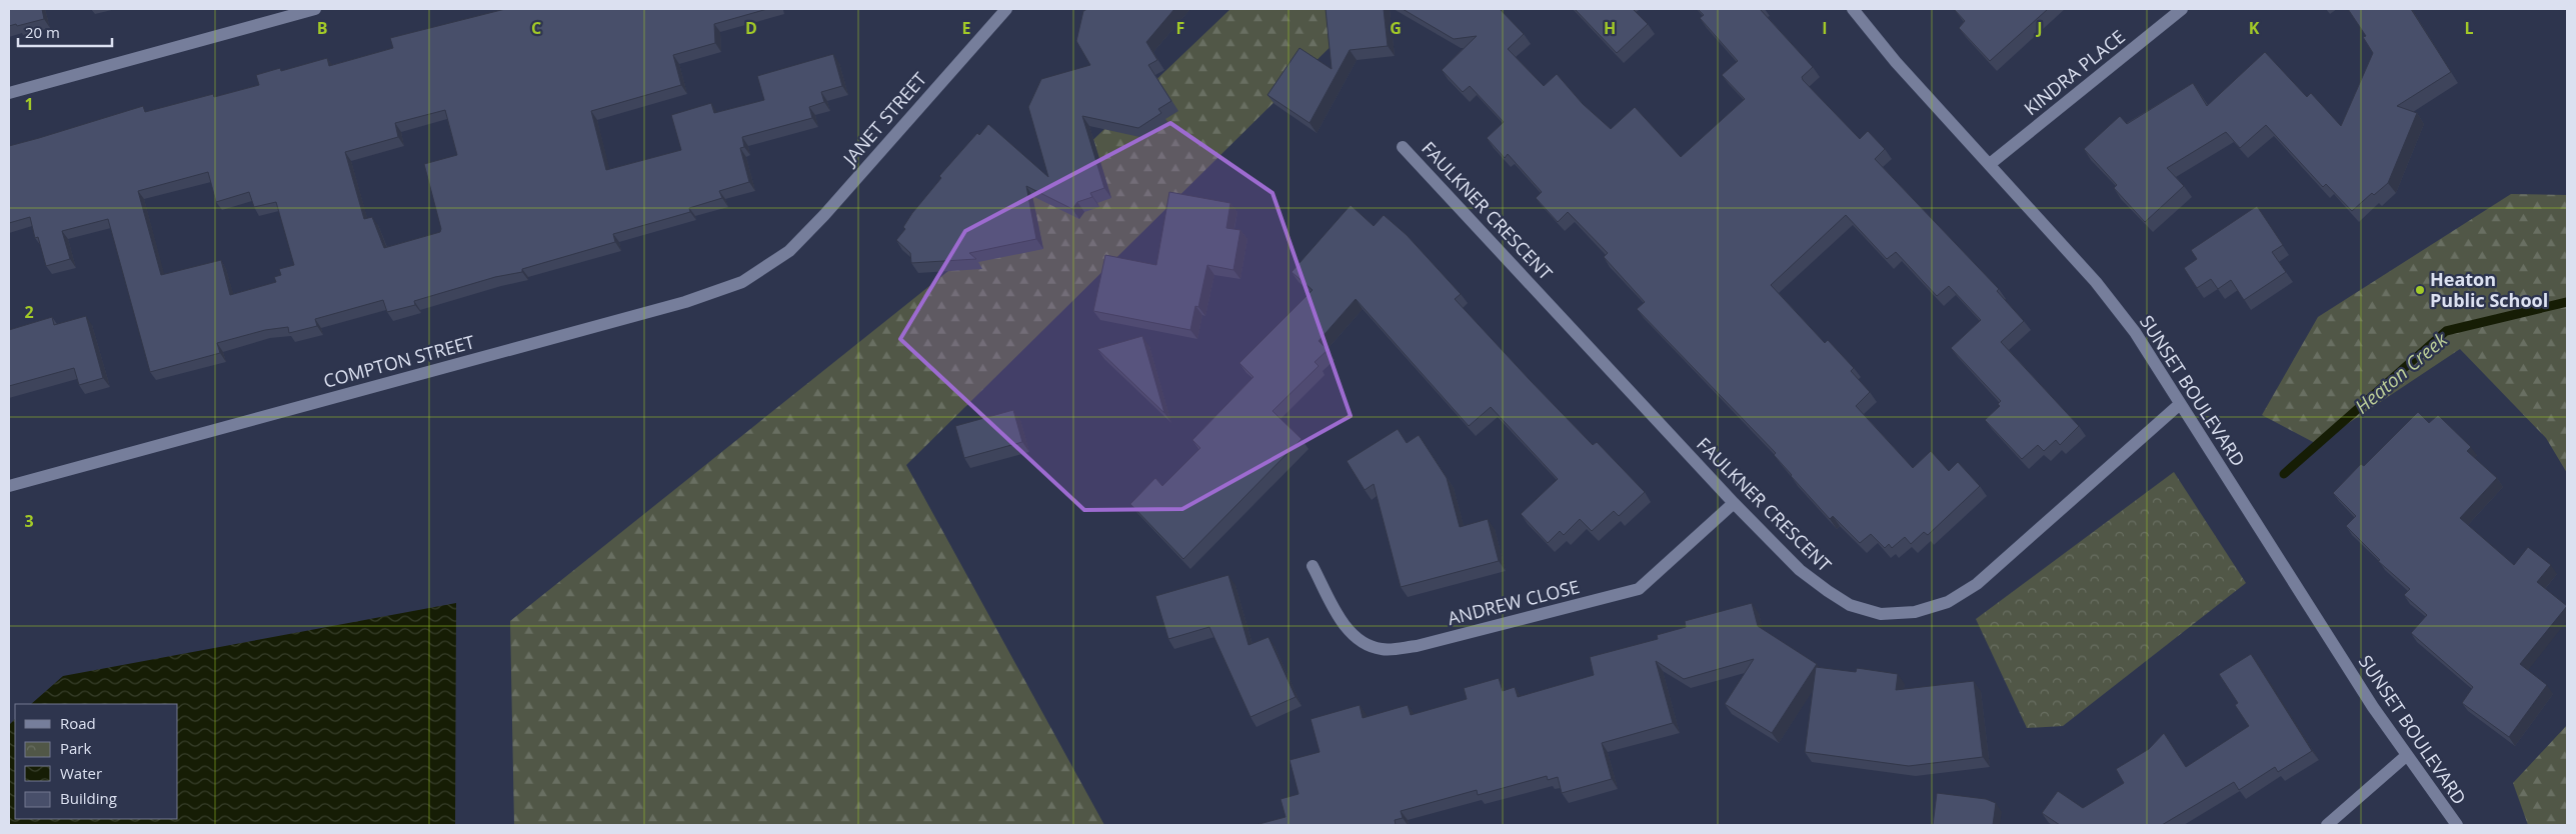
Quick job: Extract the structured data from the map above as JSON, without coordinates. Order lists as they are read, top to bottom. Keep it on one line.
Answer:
{"streets":{"street":["KINDRA PLACE","JANET STREET","FAULKNER CRESCENT","COMPTON STREET","SUNSET BOULEVARD","ANDREW CLOSE"]},"crossings":[["KINDRA PLACE","SUNSET BOULEVARD"],["JANET STREET","COMPTON STREET"],["FAULKNER CRESCENT","SUNSET BOULEVARD"],["FAULKNER CRESCENT","ANDREW CLOSE"]],"water":["Heaton Creek"],"places":["Heaton Public School"],"legend":["Road","Park","Water","Building"],"scale_bar":"20 m","grid":{"columns":["B","C","D","E","F","G","H","I","J","K","L"],"rows":["1","2","3"]}}
